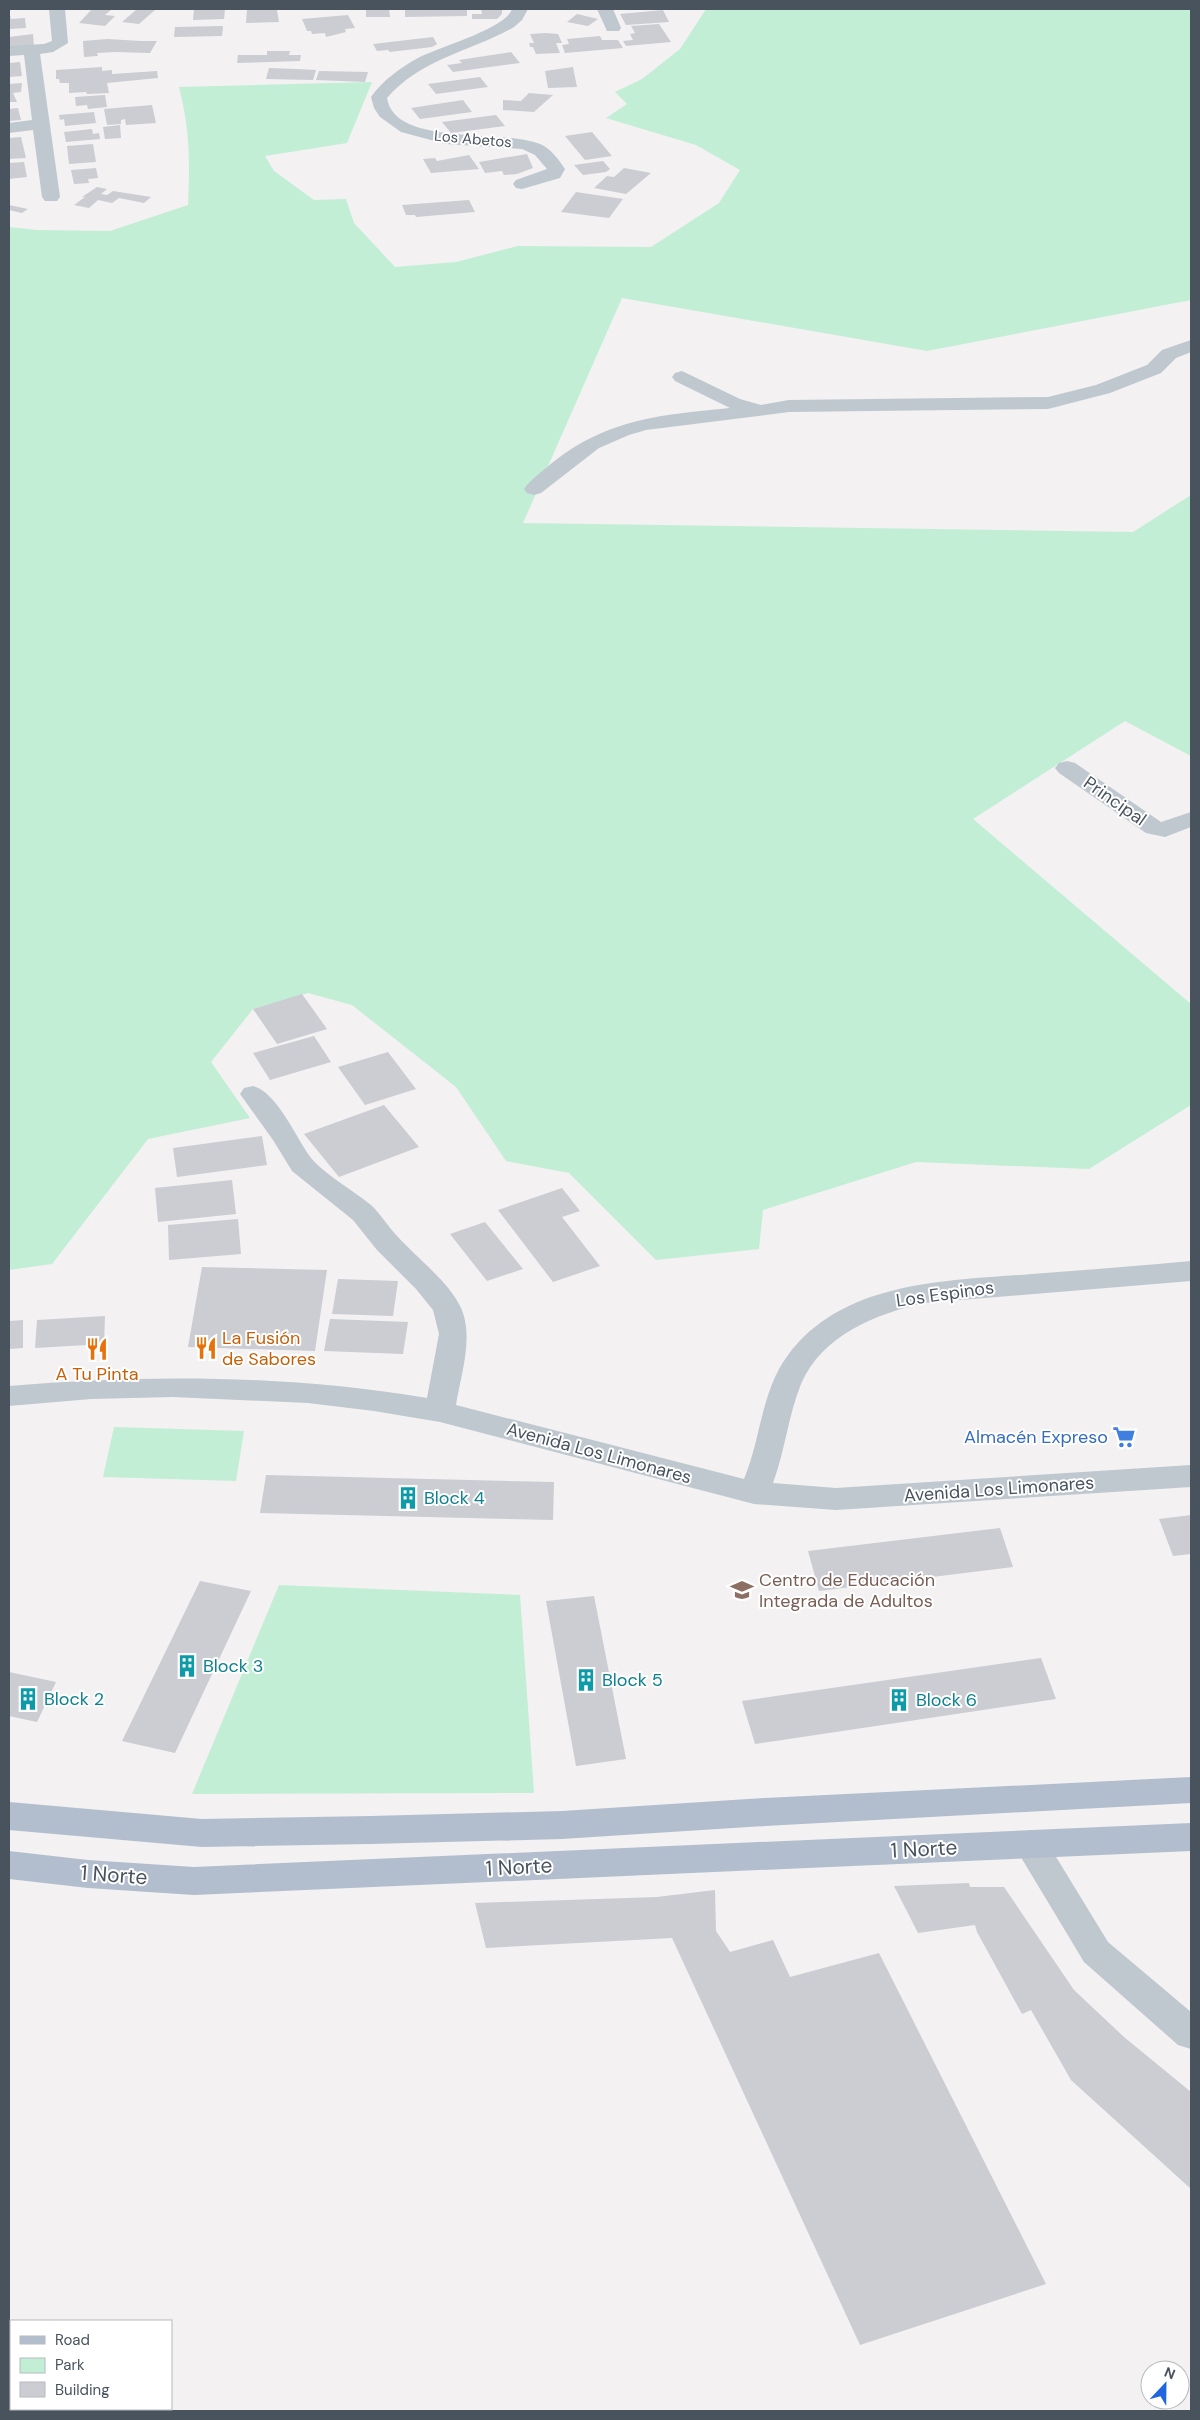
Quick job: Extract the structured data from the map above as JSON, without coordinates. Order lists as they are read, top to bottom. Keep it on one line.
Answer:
{"streets":{"main road":["1 Norte"],"street":["Los Abetos","Principal","Los Espinos","Avenida Los Limonares"]},"crossings":[["Los Espinos","Avenida Los Limonares"]],"places":{"restaurant":["La Fusión de Sabores","A Tu Pinta"],"supermarket":["Almacén Expreso"],"building":["Block 4","Block 3","Block 5","Block 2","Block 6"],"school or university":["Centro de Educación Integrada de Adultos"]},"legend":["Road","Park","Building"],"north":"top"}
